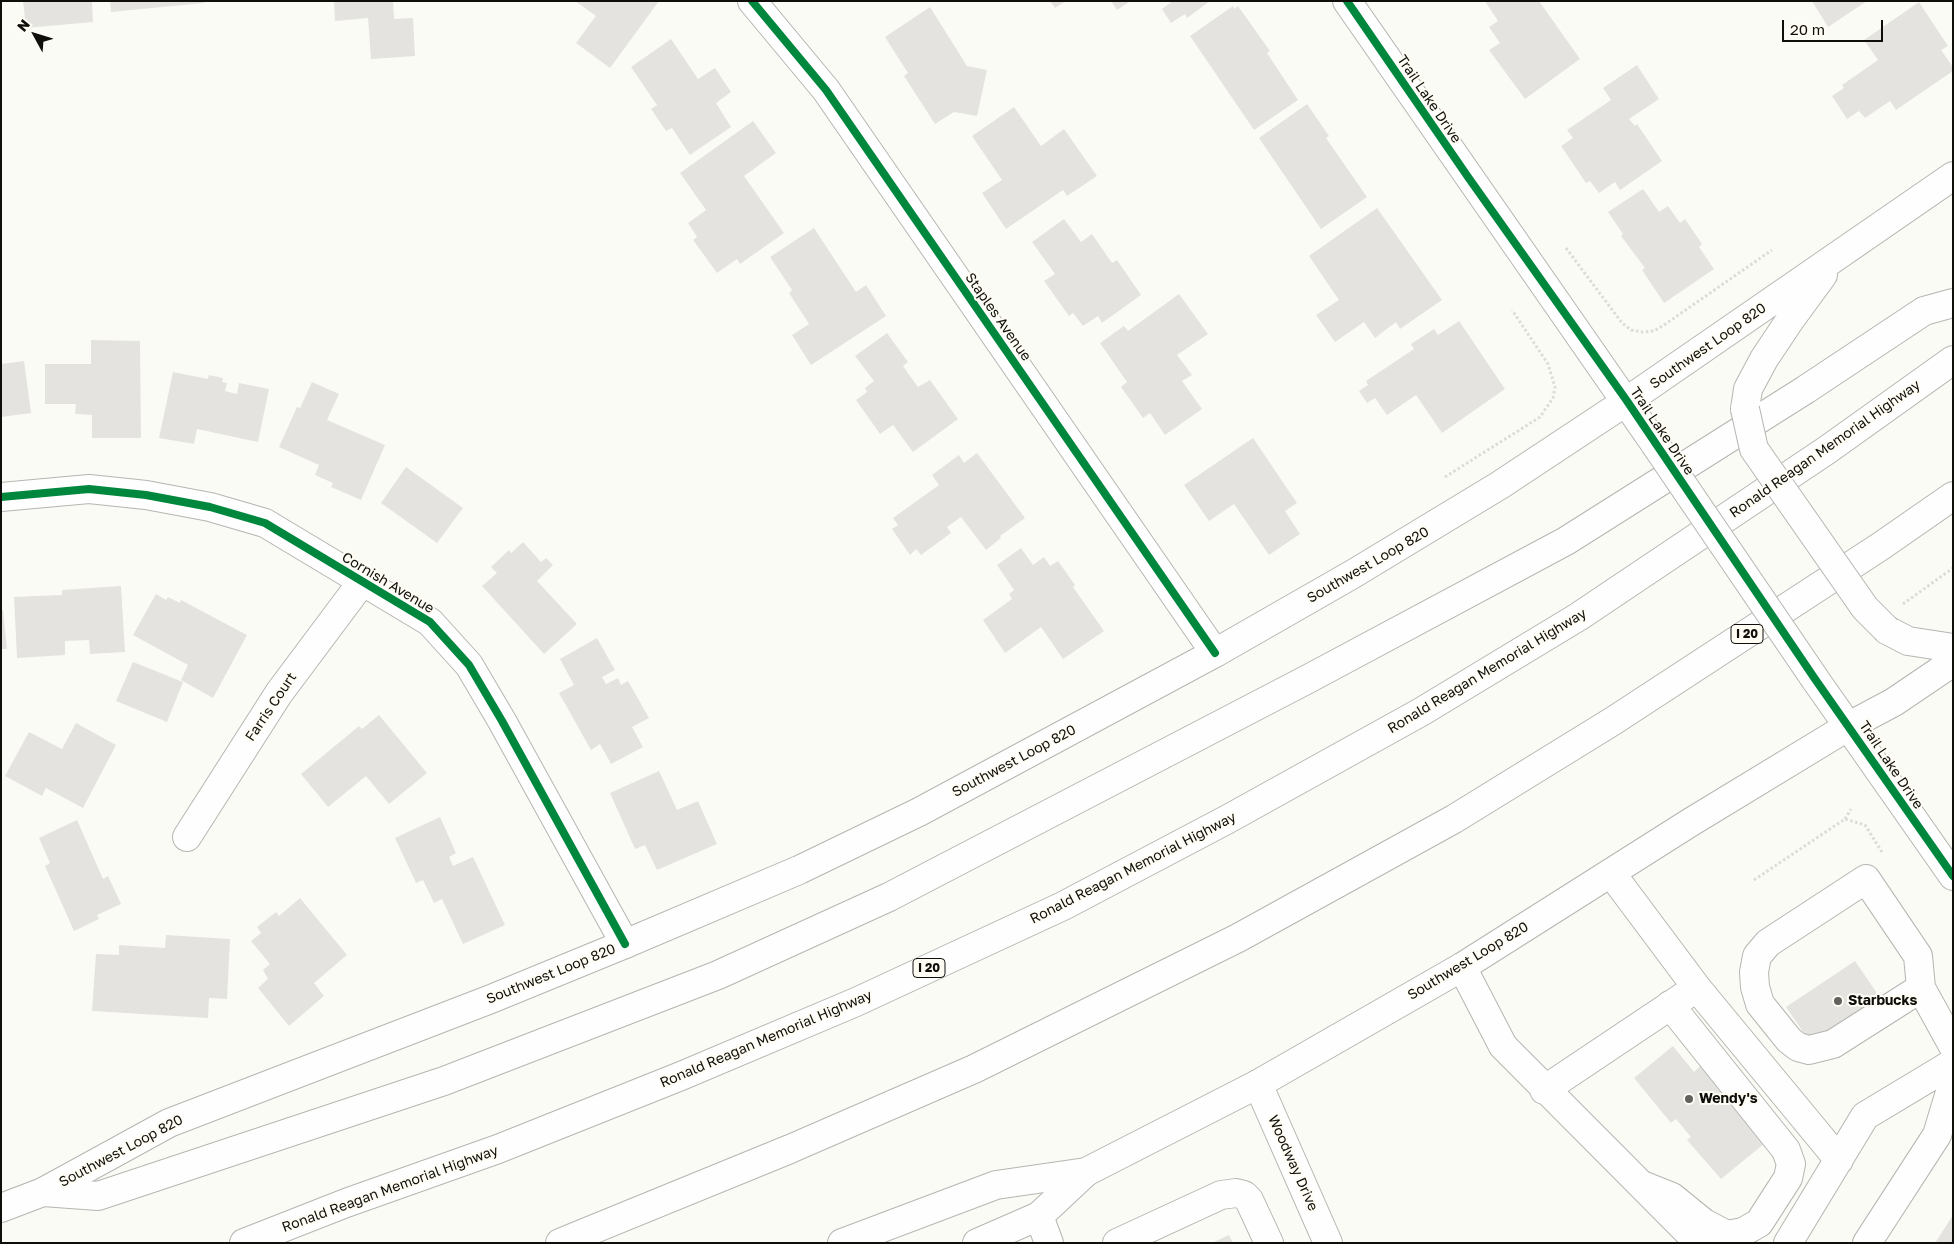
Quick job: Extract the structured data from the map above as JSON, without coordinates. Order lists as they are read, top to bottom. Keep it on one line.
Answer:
{"streets":{"main road":["Trail Lake Drive","Staples Avenue","Southwest Loop 820","Ronald Reagan Memorial Highway","Cornish Avenue","I 20","Farris Court","Woodway Drive"]},"crossings":[["Trail Lake Drive","Southwest Loop 820"],["Staples Avenue","Southwest Loop 820"],["Southwest Loop 820","Cornish Avenue"],["Southwest Loop 820","Woodway Drive"],["Cornish Avenue","Farris Court"]],"places":["Starbucks","Wendy's"],"scale_bar":"20 m","north":"top left"}
